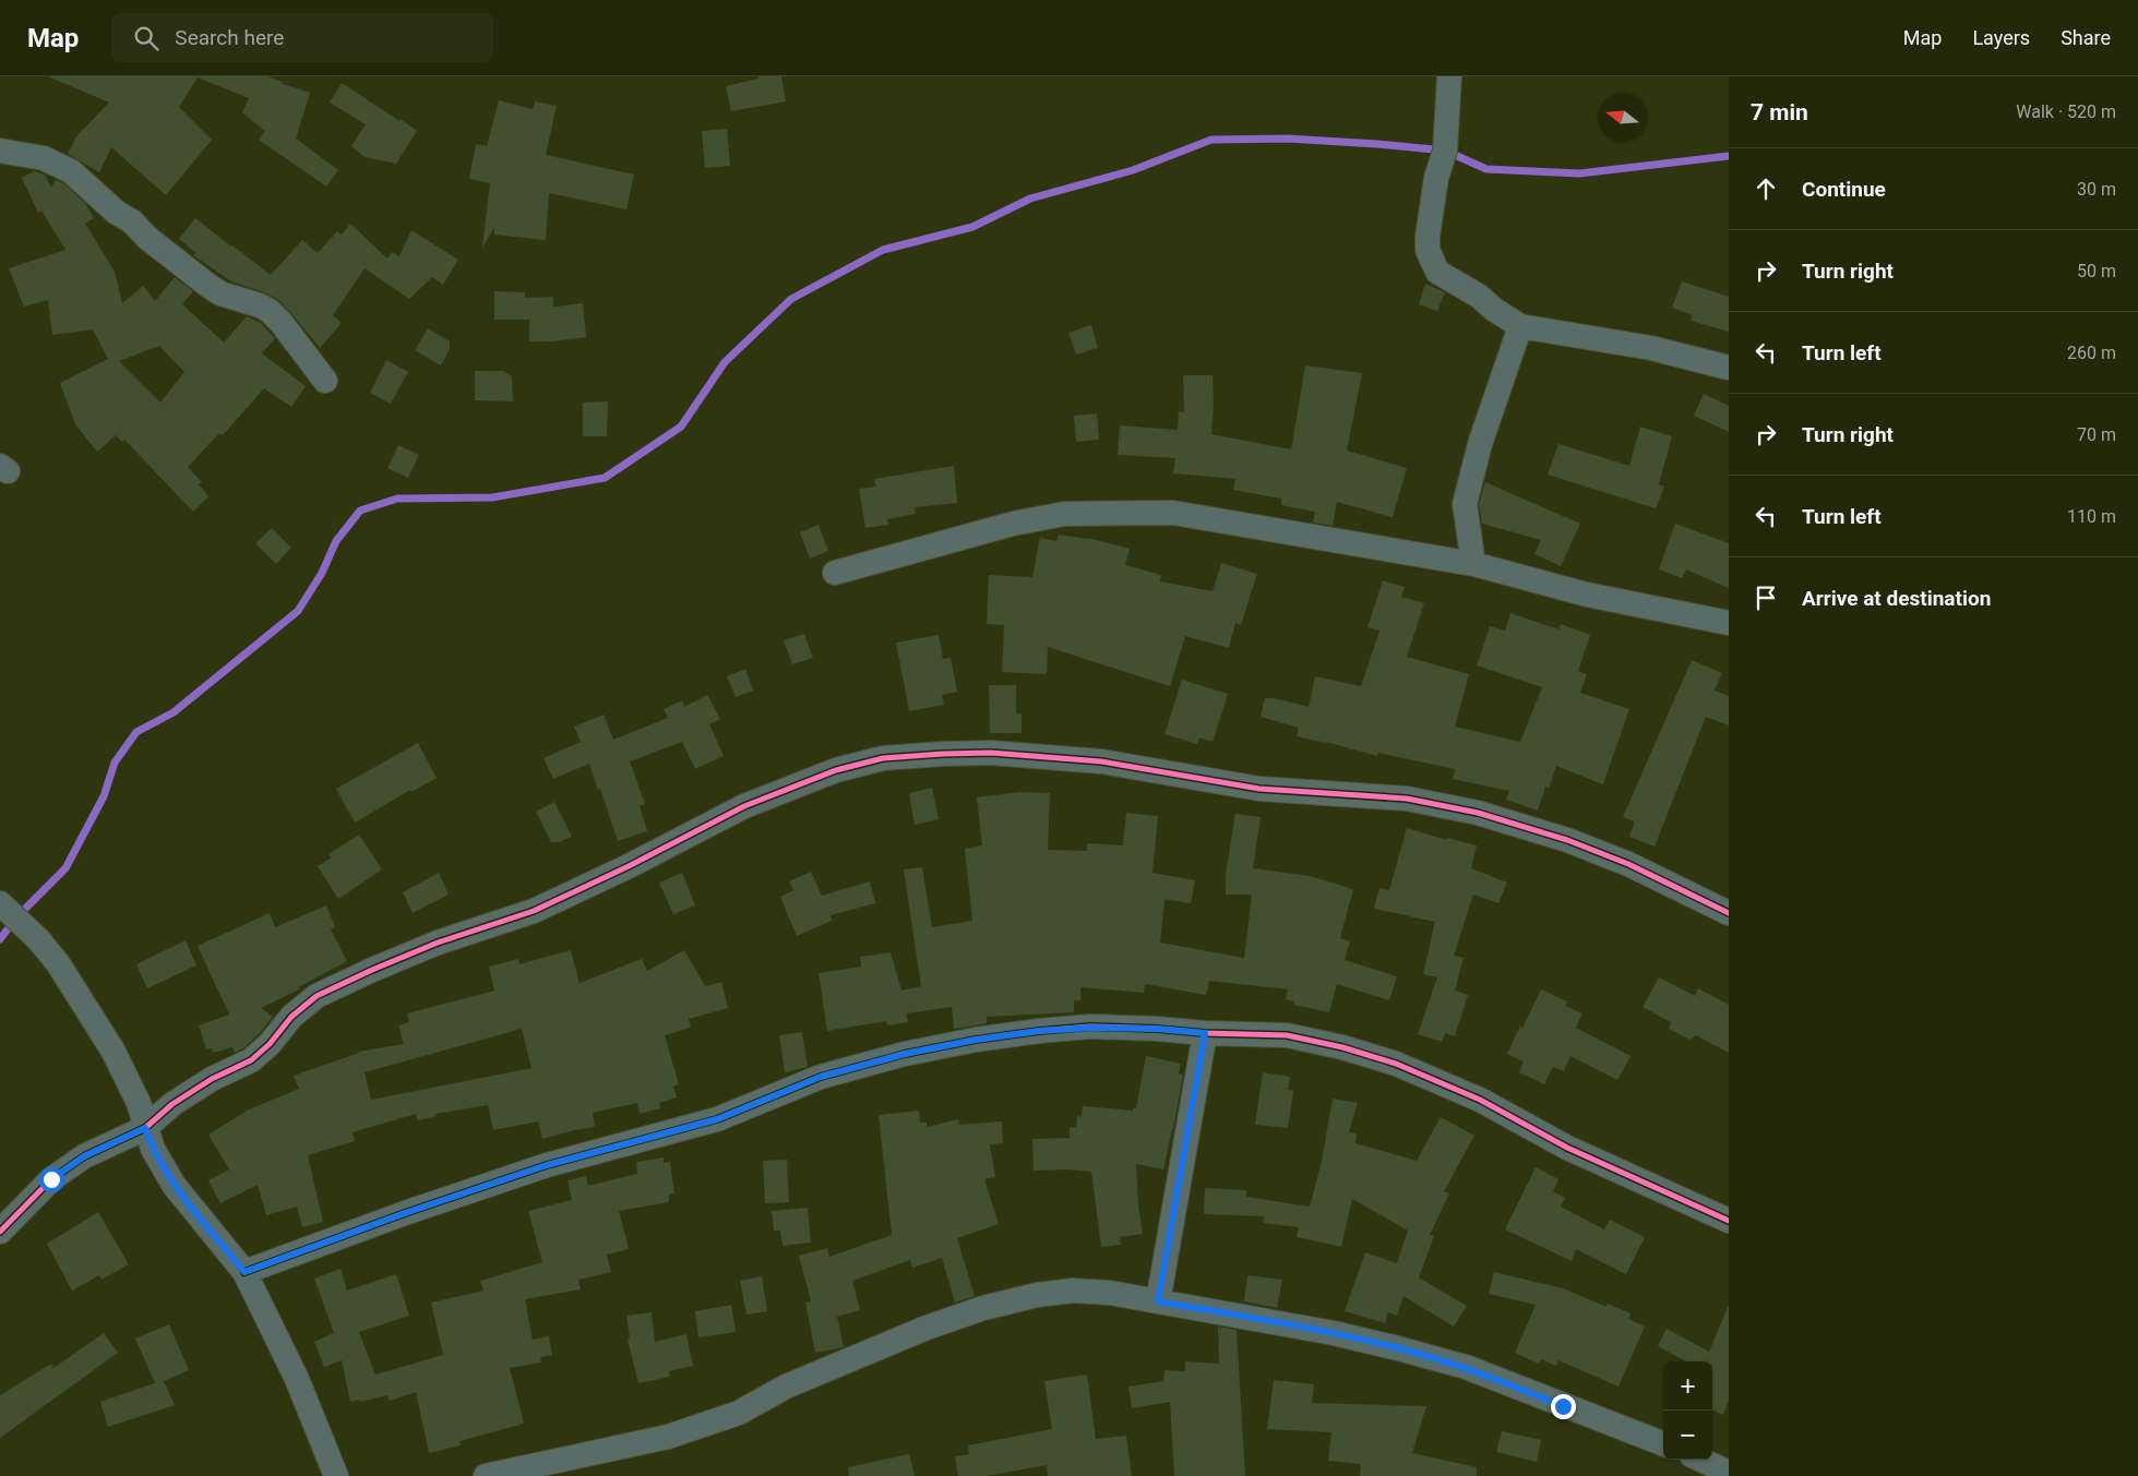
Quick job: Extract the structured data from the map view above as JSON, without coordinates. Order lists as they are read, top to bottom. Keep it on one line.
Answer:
{"north":"left","page":{"header":"Map","search":"Search here","nav":["Map","Layers","Share"],"heading":["7 min","Walk · 520 m"],"list":[["Continue","30 m"],["Turn right","50 m"],["Turn left","260 m"],["Turn right","70 m"],["Turn left","110 m"],"Arrive at destination"],"map_buttons":["+","−"]}}
